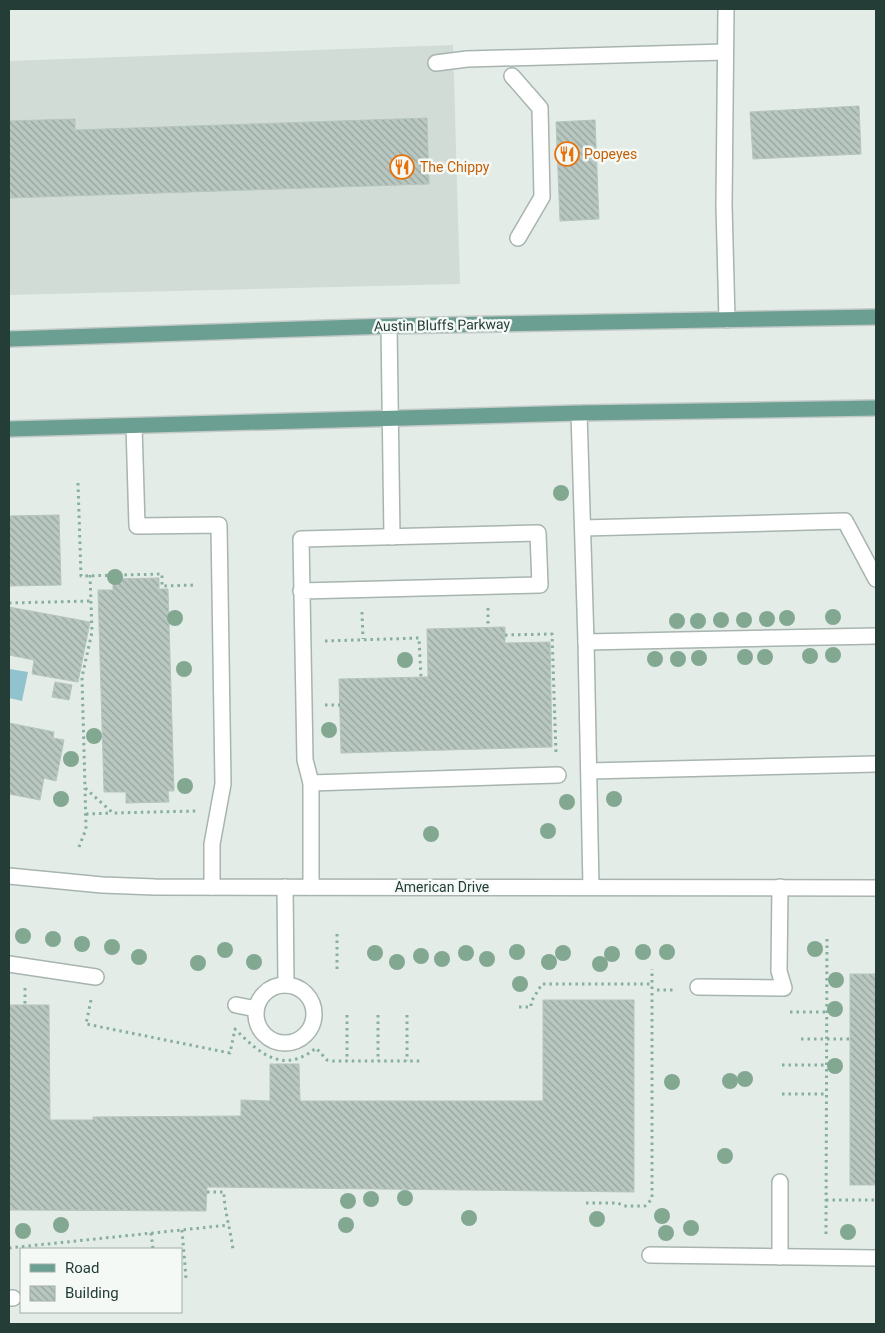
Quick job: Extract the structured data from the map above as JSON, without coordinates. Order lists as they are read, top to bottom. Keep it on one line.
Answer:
{"streets":{"main road":["Austin Bluffs Parkway"],"street":["American Drive"]},"places":{"restaurant":["Popeyes","The Chippy"]},"legend":["Road","Building"]}
